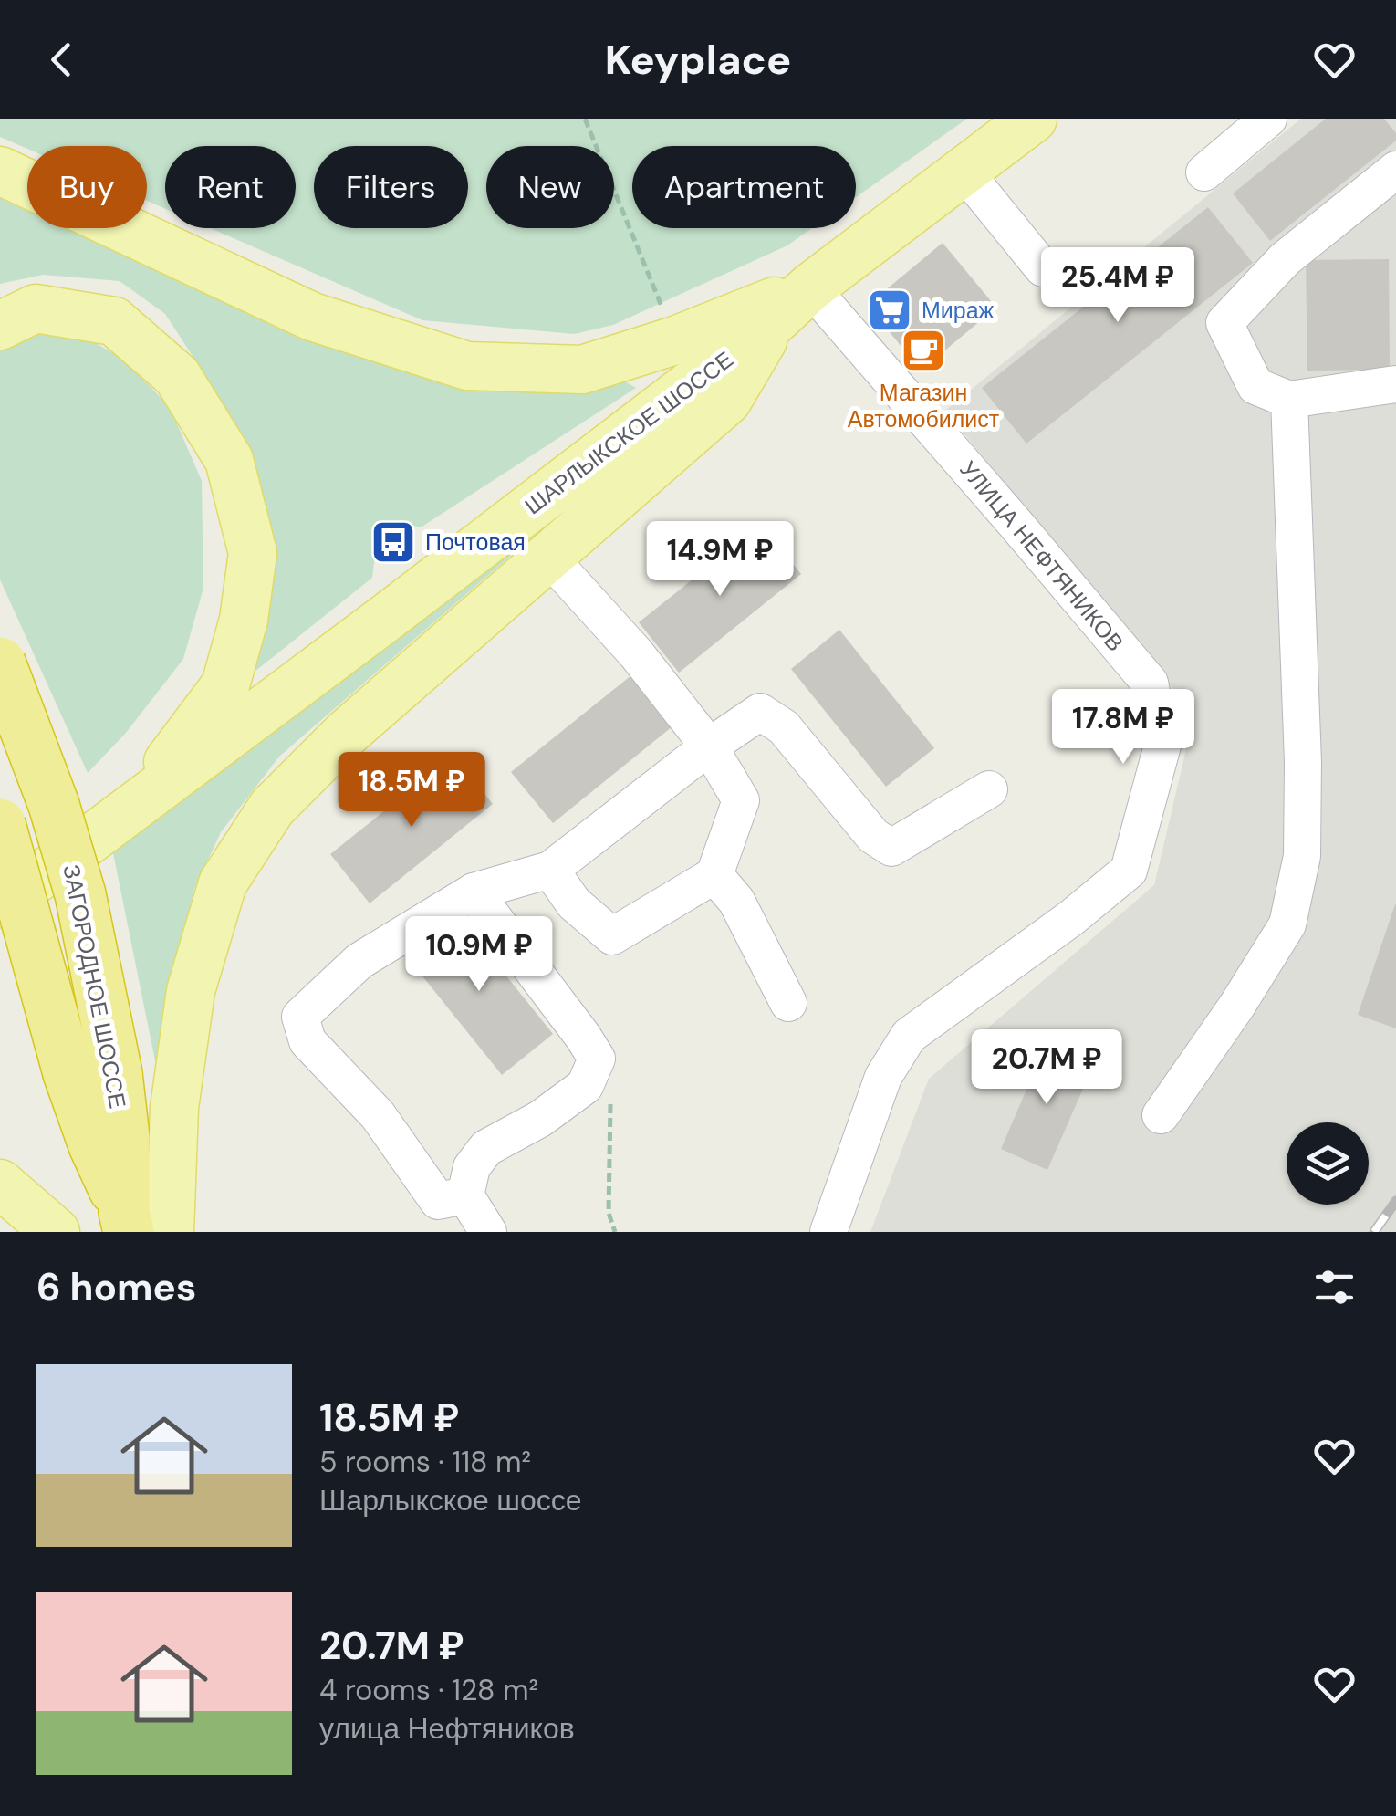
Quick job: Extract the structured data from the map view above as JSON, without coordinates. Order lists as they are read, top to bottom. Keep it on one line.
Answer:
{"streets":{"highway":["ЗАГОРОДНОЕ ШОССЕ"],"main road":["ШАРЛЫКСКОЕ ШОССЕ"],"street":["УЛИЦА НЕФТЯНИКОВ"]},"crossings":[["ШАРЛЫКСКОЕ ШОССЕ","УЛИЦА НЕФТЯНИКОВ"]],"places":{"supermarket":["Мираж"],"cafe":["Магазин Автомобилист"],"bus stop":["Почтовая"]},"page":{"header":"Keyplace","chip":["Buy","Rent","Filters","New","Apartment"],"price":["25.4M ₽","14.9M ₽","17.8M ₽","18.5M ₽","10.9M ₽","20.7M ₽"],"heading":"6 homes","list":[{"name":"18.5M ₽","note":"5 rooms · 118 m² · Шарлыкское шоссе"},{"name":"20.7M ₽","note":"4 rooms · 128 m² · улица Нефтяников"}]}}
